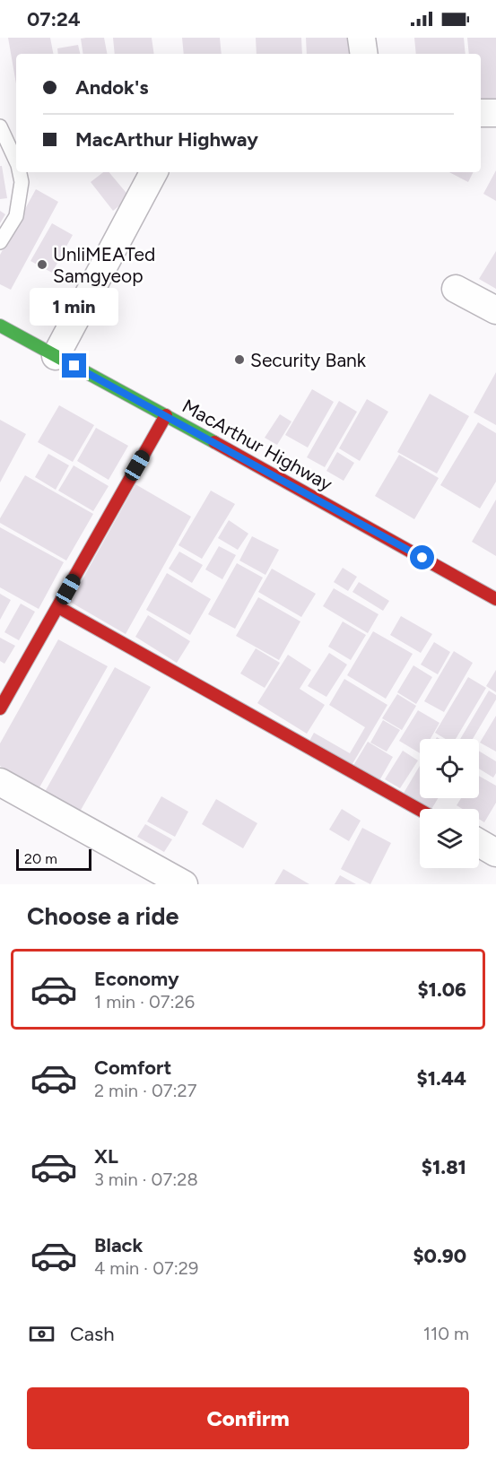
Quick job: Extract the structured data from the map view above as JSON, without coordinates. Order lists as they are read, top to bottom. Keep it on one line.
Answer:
{"streets":{"main road":["MacArthur Highway"]},"places":["UnliMEATed Samgyeop","Security Bank"],"scale_bar":"20 m","page":{"status":"07:24","banner":["Andok's","MacArthur Highway"],"bubble":"1 min","scale":"20 m","heading":"Choose a ride","list":[{"name":"Economy","note":"1 min · 07:26","value":"$1.06"},{"name":"Comfort","note":"2 min · 07:27","value":"$1.44"},{"name":"XL","note":"3 min · 07:28","value":"$1.81"},{"name":"Black","note":"4 min · 07:29","value":"$0.90"}],"pay":["Cash","110 m"],"buttons":"Confirm"}}
